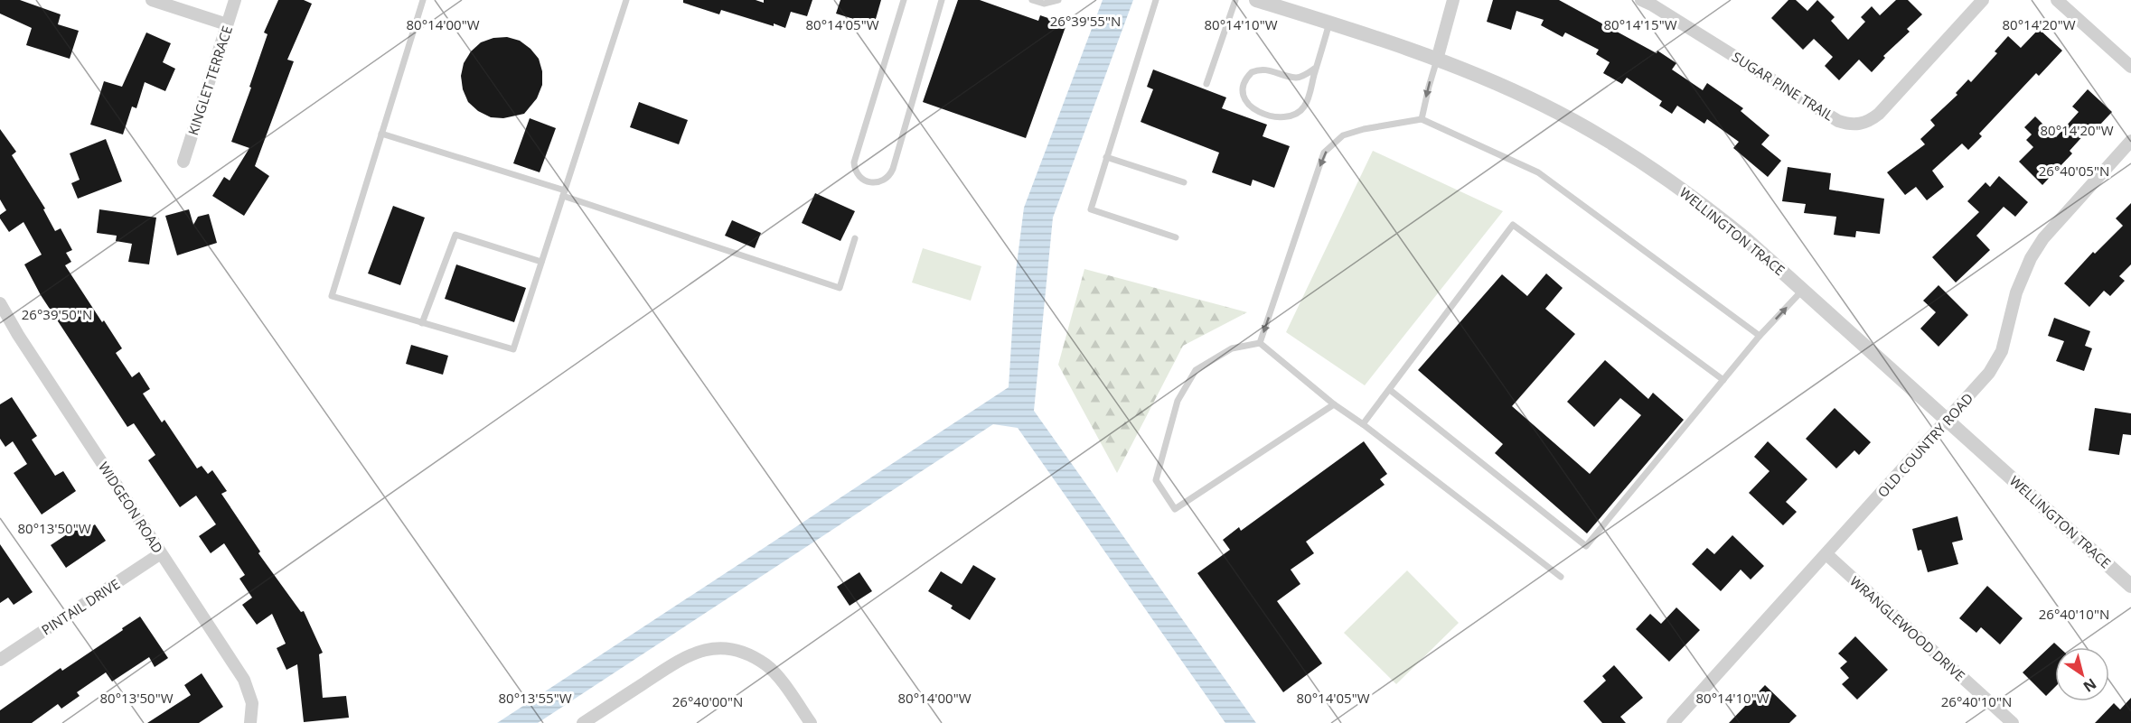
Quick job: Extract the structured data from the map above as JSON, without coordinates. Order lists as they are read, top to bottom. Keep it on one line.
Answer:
{"streets":{"street":["KINGLET TERRACE","SUGAR PINE TRAIL","WELLINGTON TRACE","OLD COUNTRY ROAD","WIDGEON ROAD","PINTAIL DRIVE","WRANGLEWOOD DRIVE"]},"crossings":[["WELLINGTON TRACE","OLD COUNTRY ROAD"],["OLD COUNTRY ROAD","WRANGLEWOOD DRIVE"],["WIDGEON ROAD","PINTAIL DRIVE"]],"north":"bottom right","coordinates":["26°39'55\"N","80°14'00\"W","80°14'05\"W","80°14'10\"W","80°14'15\"W","80°14'20\"W","26°40'05\"N","26°39'50\"N","80°13'50\"W","26°40'10\"N","80°13'55\"W","26°40'00\"N"]}
